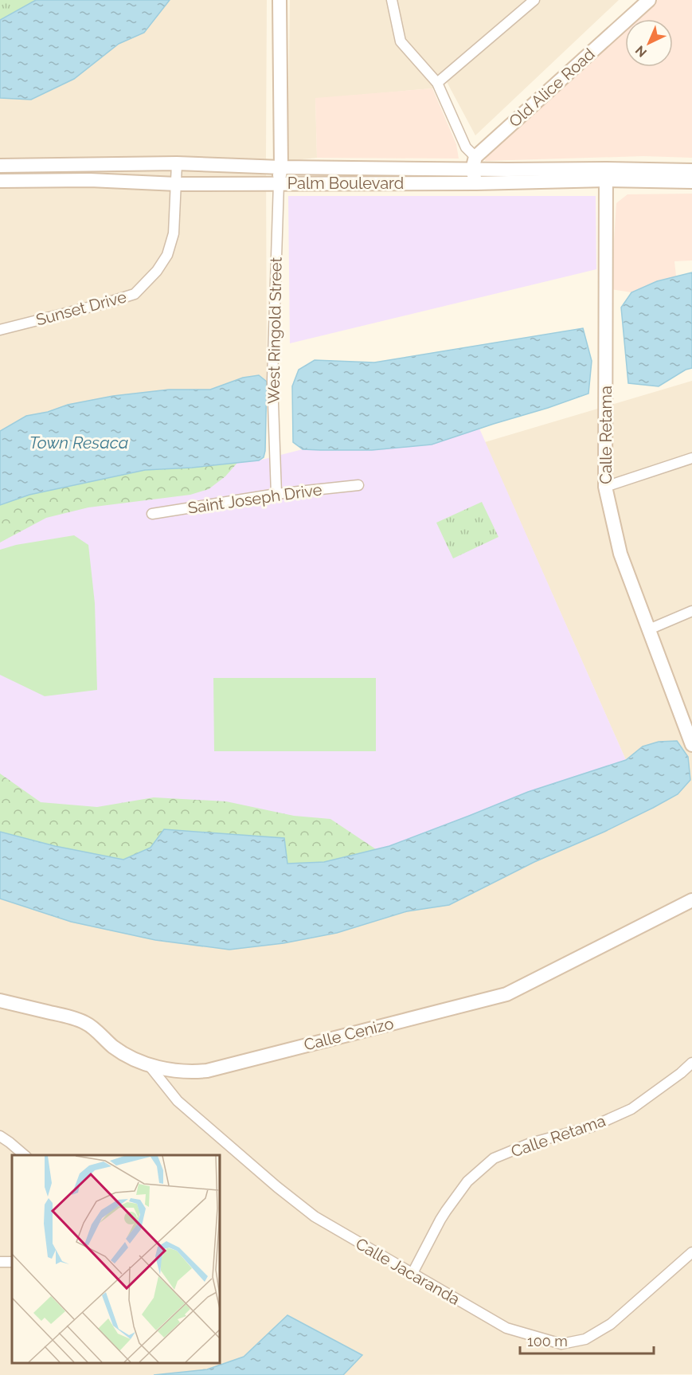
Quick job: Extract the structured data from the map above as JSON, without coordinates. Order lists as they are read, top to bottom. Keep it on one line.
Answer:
{"streets":{"main road":["Old Alice Road","Palm Boulevard","West Ringold Street","Calle Retama","Calle Cenizo"],"street":["Sunset Drive","Saint Joseph Drive","Calle Jacaranda"]},"crossings":[["Old Alice Road","Palm Boulevard"],["Palm Boulevard","Sunset Drive"],["Palm Boulevard","West Ringold Street"],["Palm Boulevard","Calle Retama"],["West Ringold Street","Saint Joseph Drive"],["Calle Retama","Calle Jacaranda"],["Calle Cenizo","Calle Jacaranda"]],"water":["Town Resaca"],"scale_bar":"100 m","north":"bottom left"}
